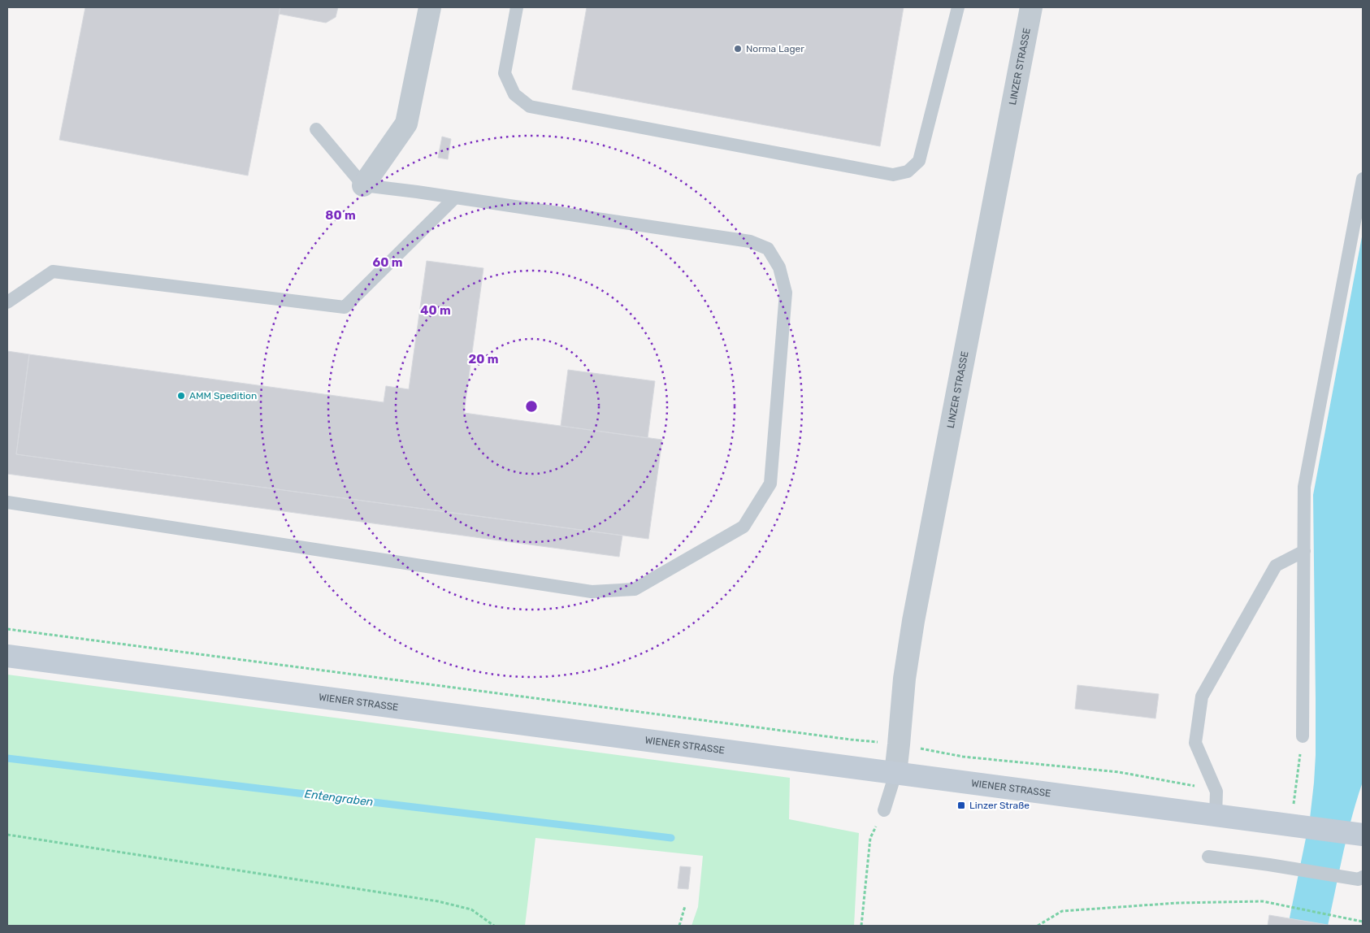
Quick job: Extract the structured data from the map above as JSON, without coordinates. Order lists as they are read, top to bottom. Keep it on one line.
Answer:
{"streets":{"main road":["WIENER STRASSE"],"street":["LINZER STRASSE"]},"crossings":[["LINZER STRASSE","WIENER STRASSE"]],"water":["Entengraben"],"places":{"other":["Norma Lager","AMM Spedition"],"transit":["Linzer Straße"]},"rings":["80 m","60 m","40 m","20 m"]}
